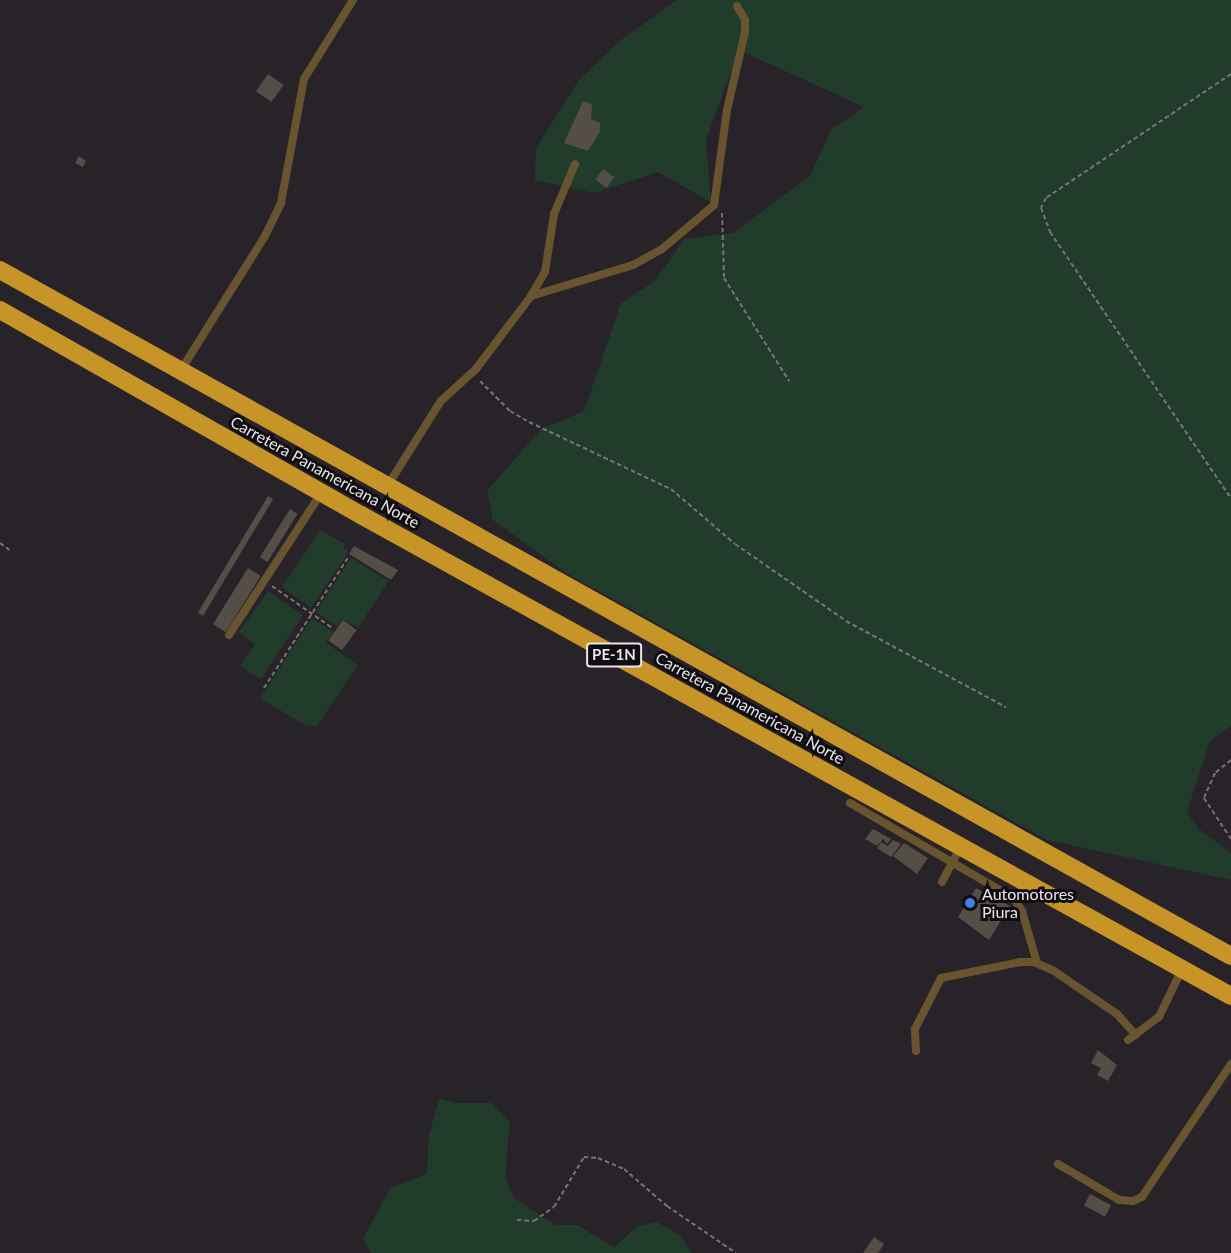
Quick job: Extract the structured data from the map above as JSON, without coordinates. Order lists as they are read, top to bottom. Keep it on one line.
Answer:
{"streets":{"highway":["Carretera Panamericana Norte","PE-1N"]},"places":["Automotores Piura"]}
